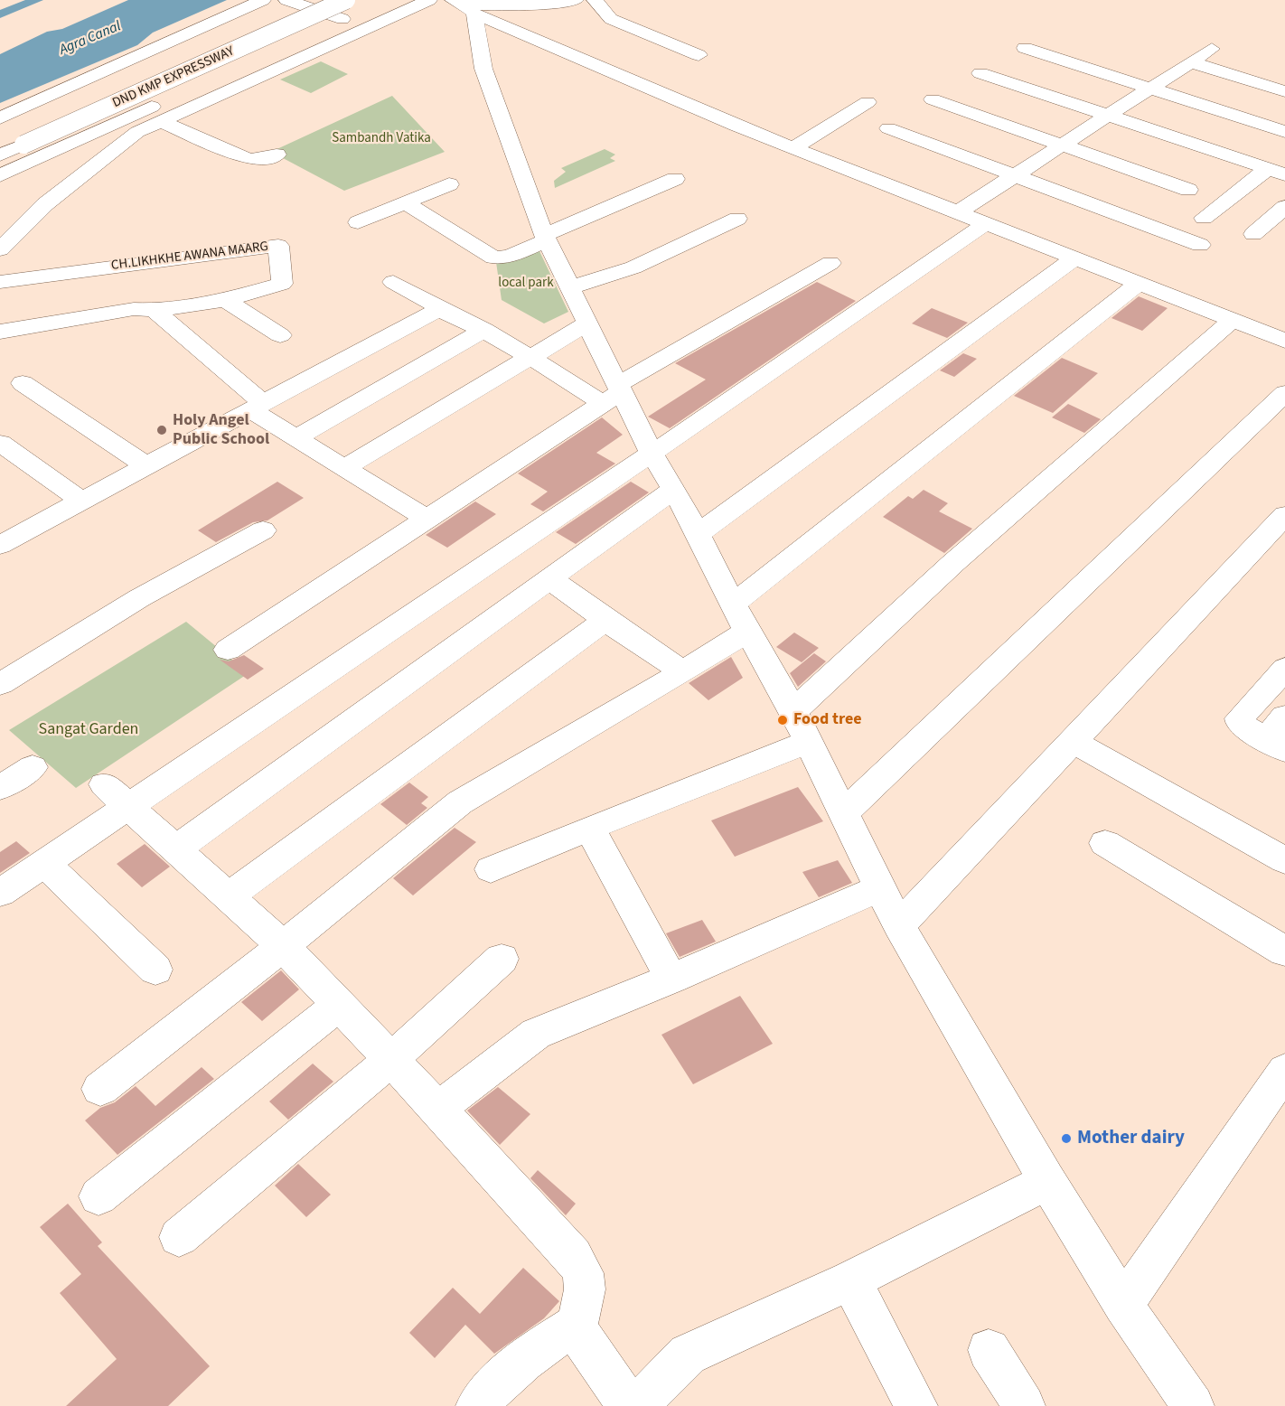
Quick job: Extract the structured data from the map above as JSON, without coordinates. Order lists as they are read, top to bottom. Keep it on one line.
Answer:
{"streets":{"main road":["DND KMP EXPRESSWAY","CH.LIKHKHE AWANA MAARG"]},"water":["Agra Canal"],"parks":["Sambandh Vatika","local park","Sangat Garden"],"places":["Holy Angel Public School","Food tree","Mother dairy"]}
